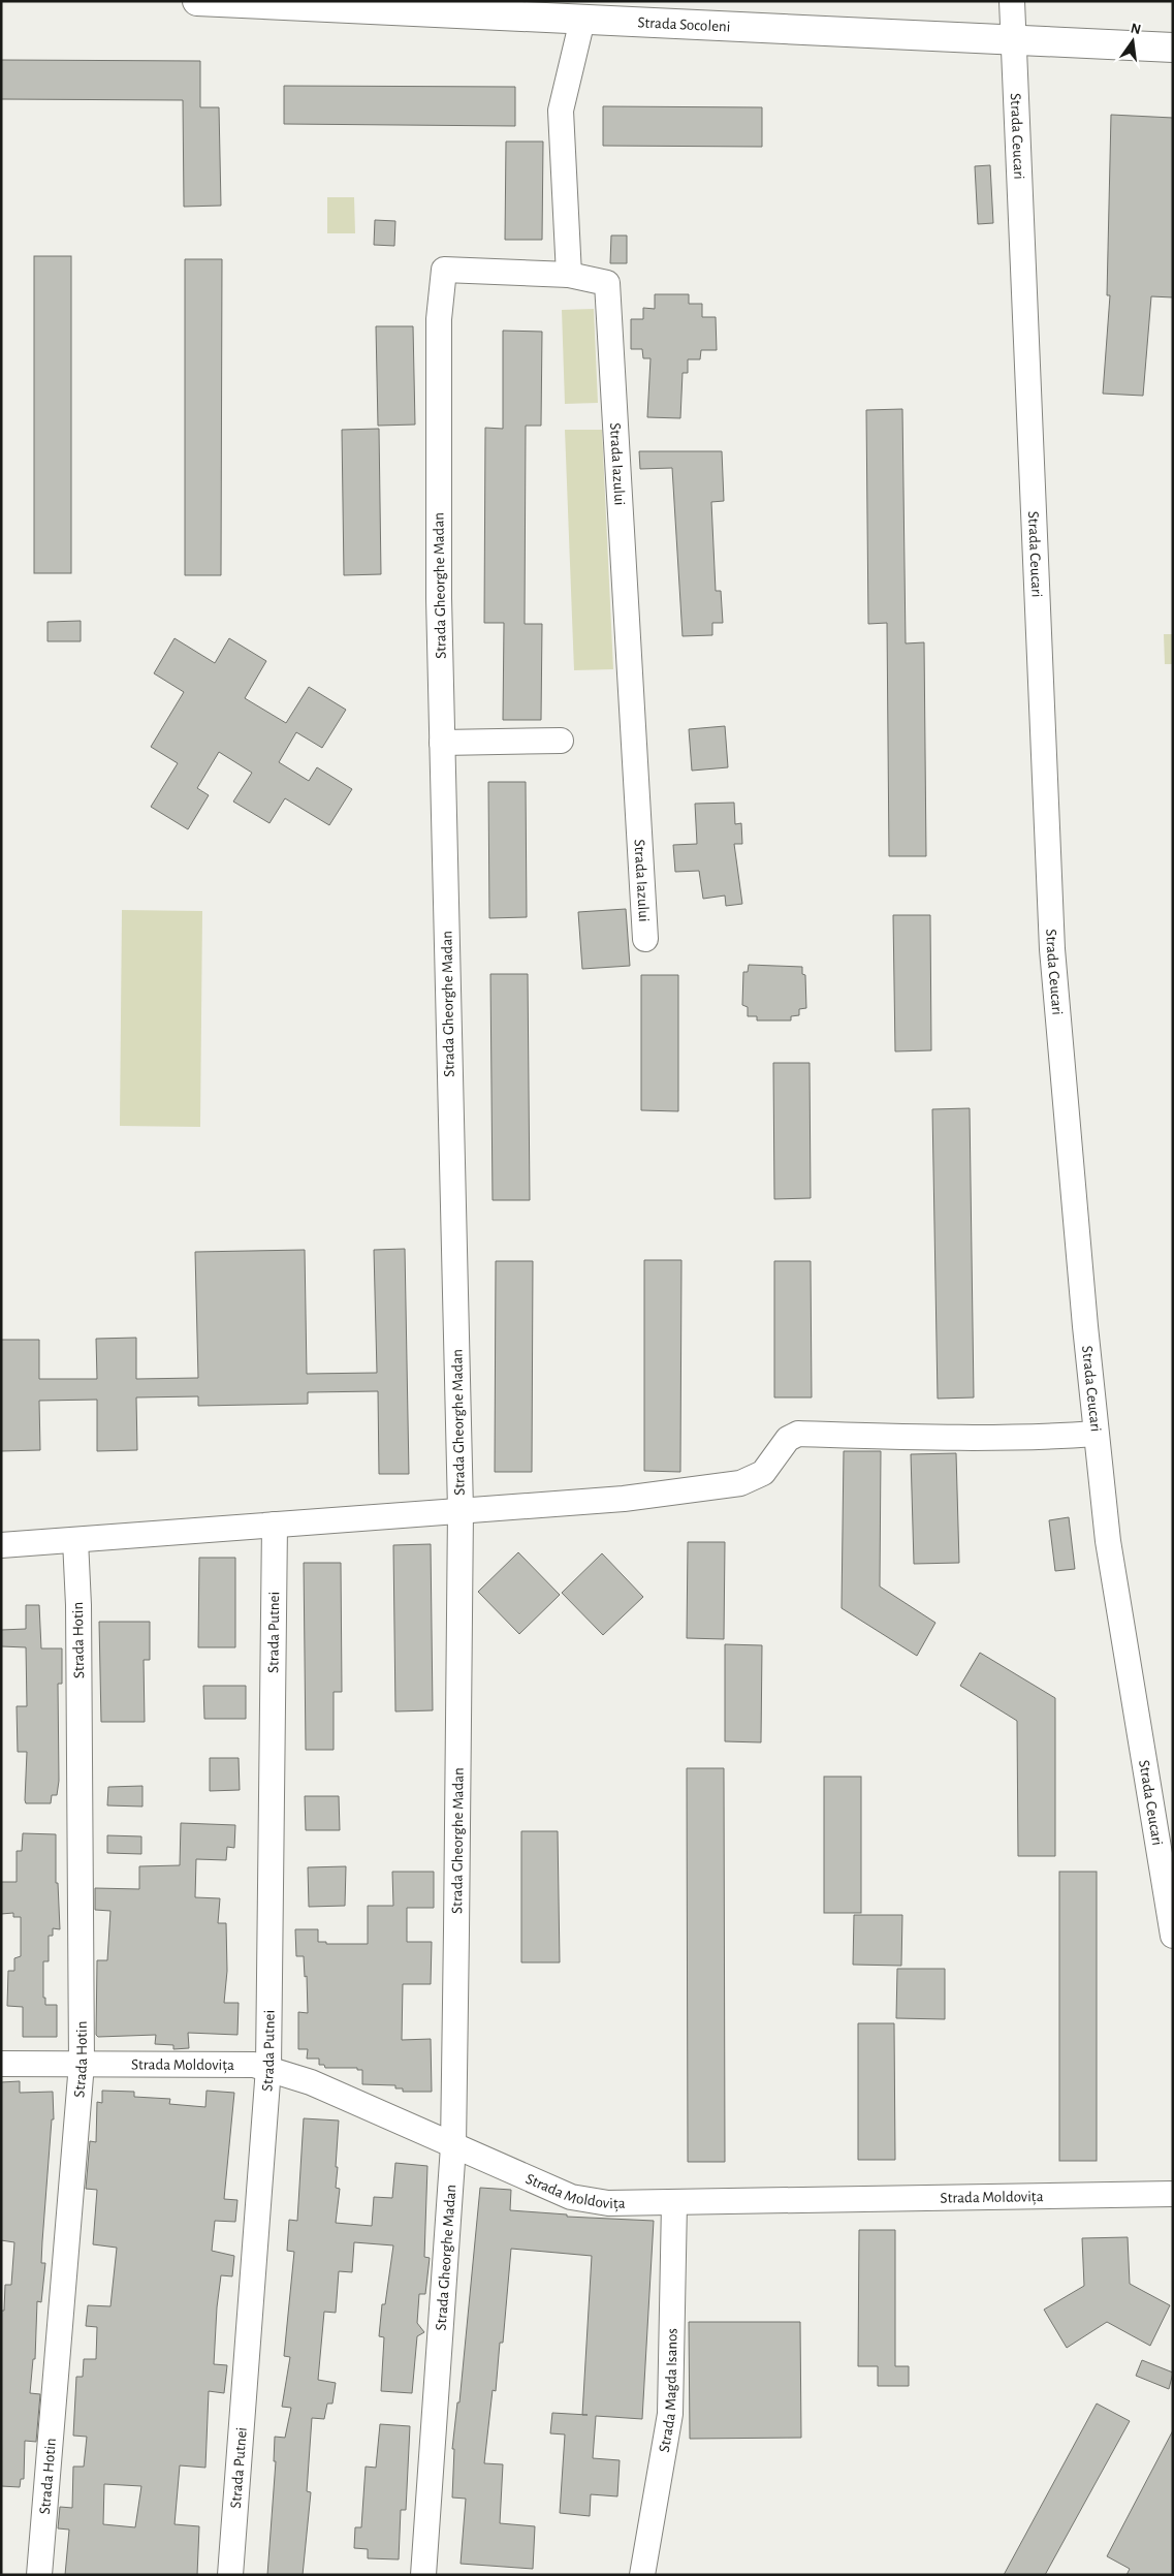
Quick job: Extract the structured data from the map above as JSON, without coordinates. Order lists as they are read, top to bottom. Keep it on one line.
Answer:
{"streets":{"main road":["Strada Socoleni"],"street":["Strada Ceucari","Strada Iazului","Strada Gheorghe Madan","Strada Putnei","Strada Hotin","Strada Moldovița","Strada Magda Isanos"]},"crossings":[["Strada Socoleni","Strada Ceucari"],["Strada Iazului","Strada Gheorghe Madan"],["Strada Gheorghe Madan","Strada Moldovița"],["Strada Putnei","Strada Moldovița"],["Strada Hotin","Strada Moldovița"],["Strada Moldovița","Strada Magda Isanos"]],"north":"top"}
